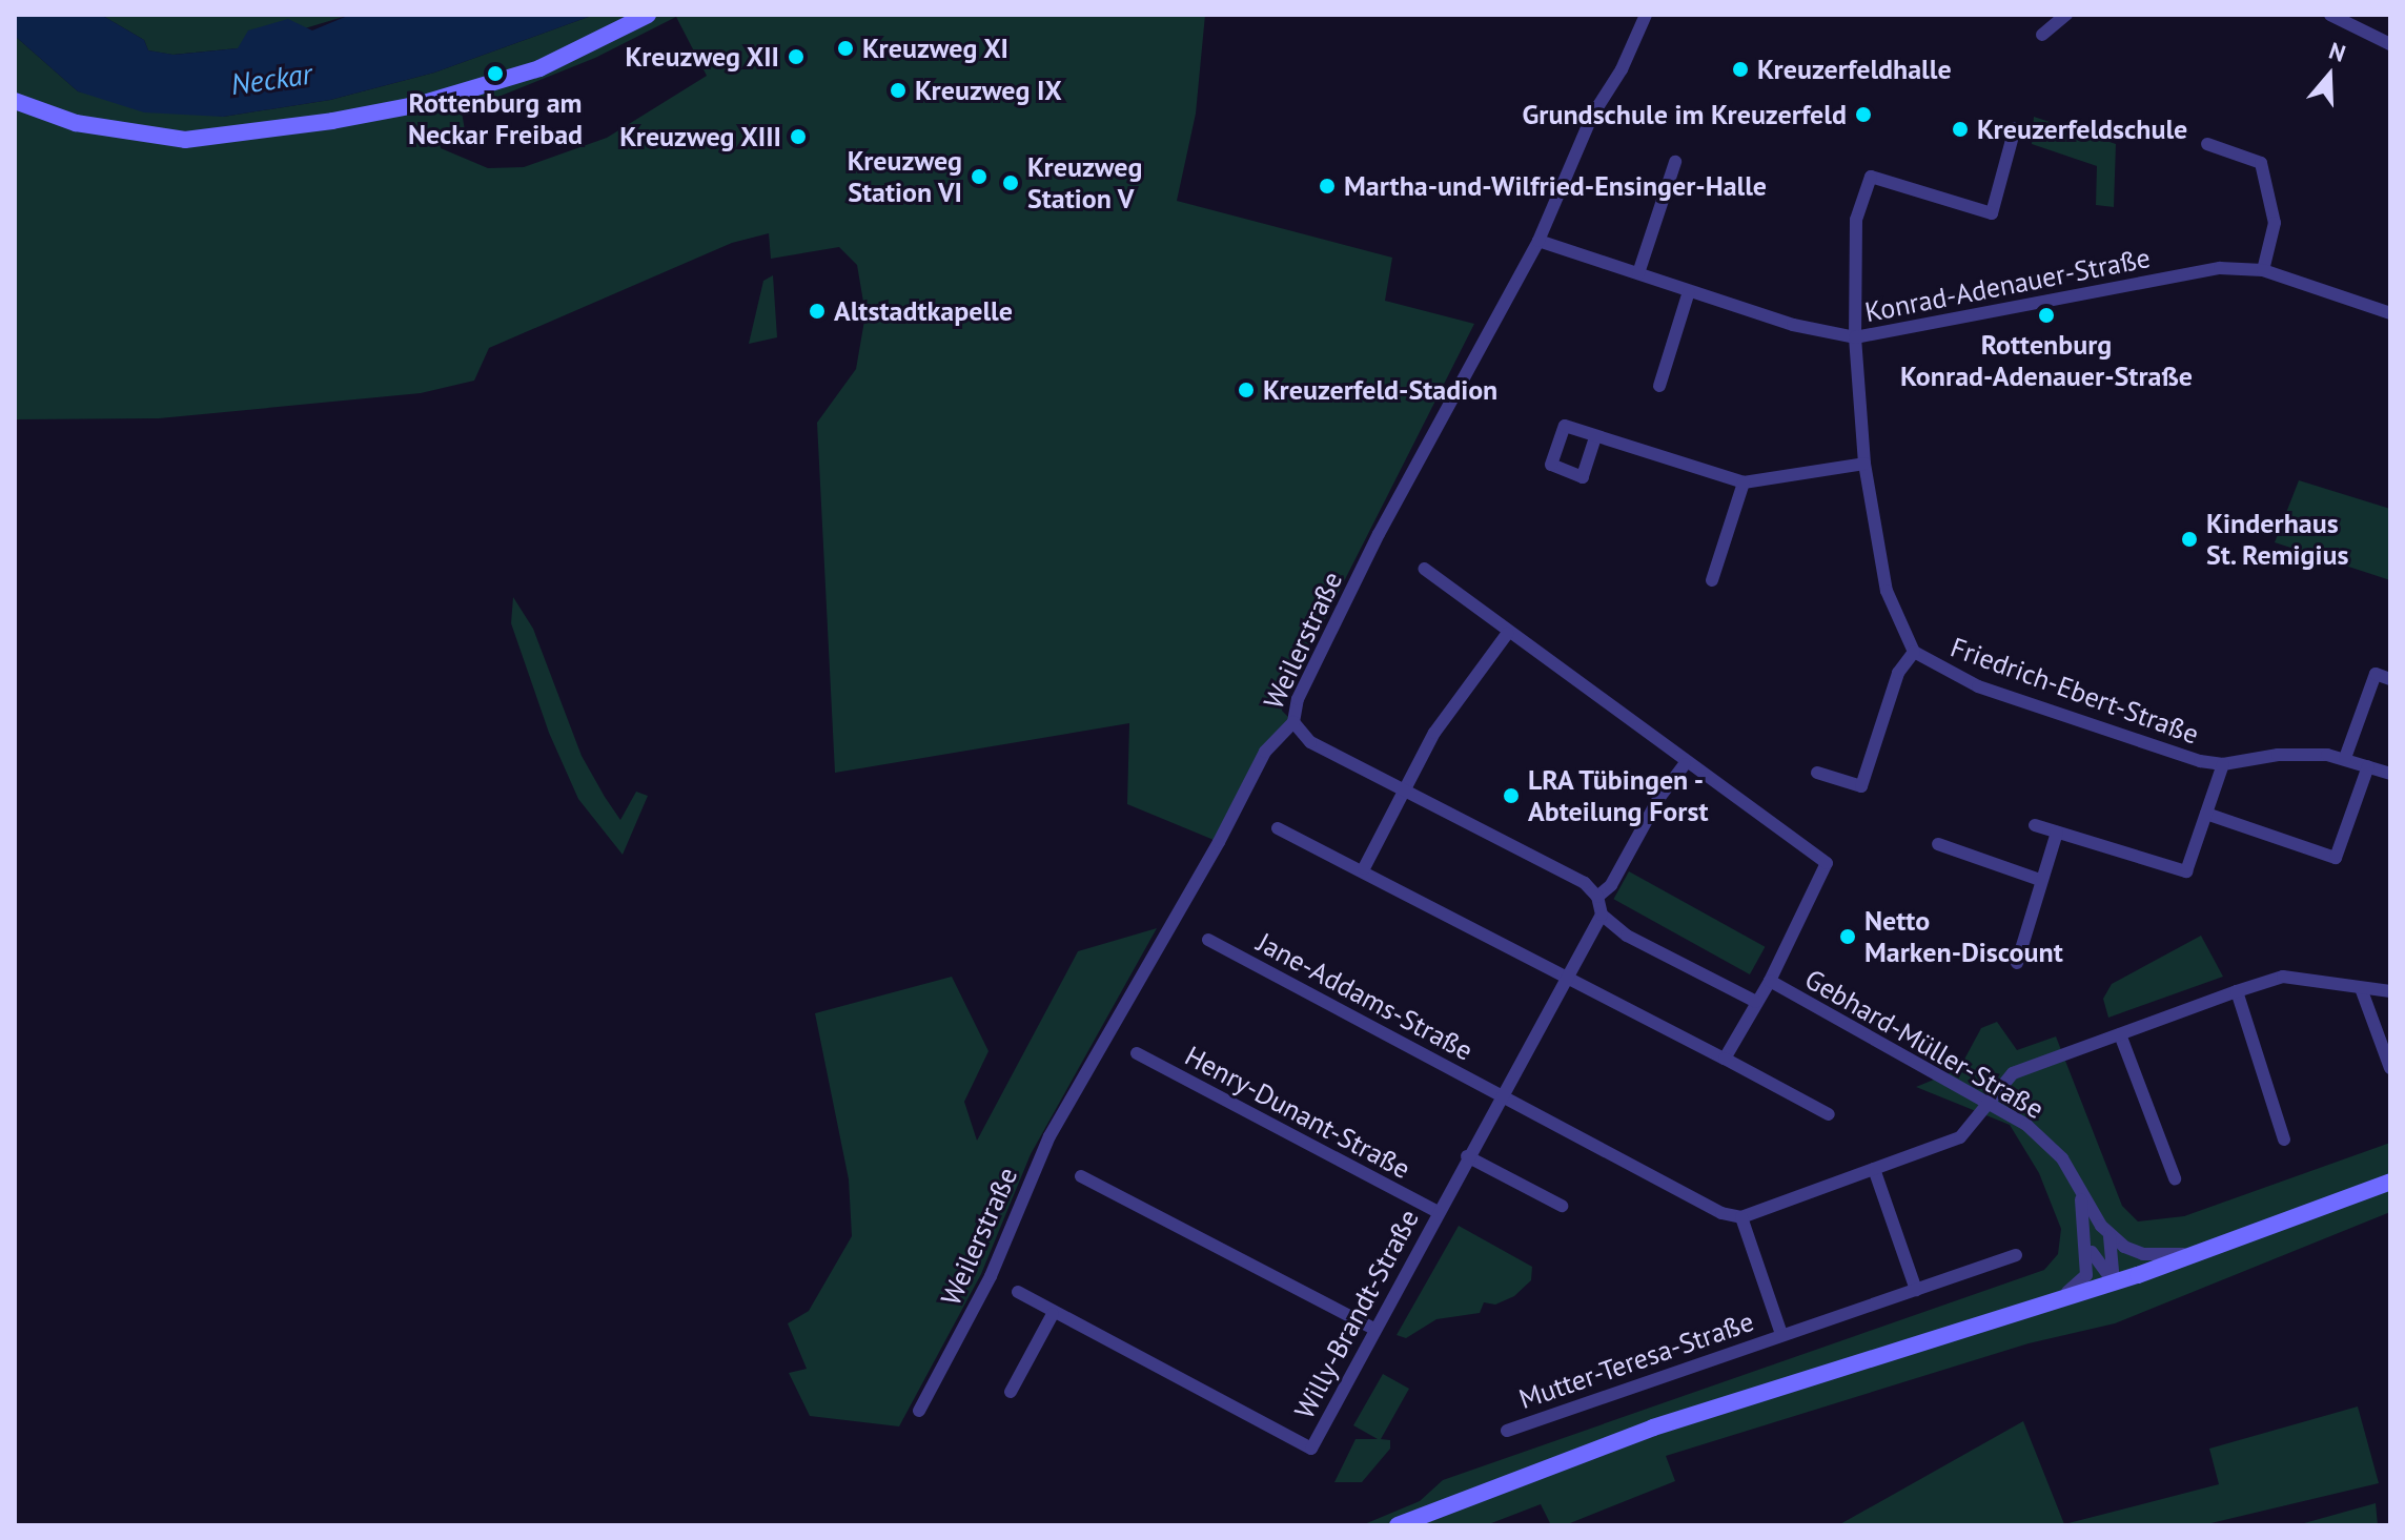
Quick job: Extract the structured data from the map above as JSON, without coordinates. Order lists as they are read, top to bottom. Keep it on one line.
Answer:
{"streets":{"street":["Konrad-Adenauer-Straße","Weilerstraße","Friedrich-Ebert-Straße","Jane-Addams-Straße","Gebhard-Müller-Straße","Henry-Dunant-Straße","Willy-Brandt-Straße","Mutter-Teresa-Straße"]},"crossings":[["Konrad-Adenauer-Straße","Weilerstraße"],["Konrad-Adenauer-Straße","Friedrich-Ebert-Straße"],["Jane-Addams-Straße","Willy-Brandt-Straße"],["Jane-Addams-Straße","Mutter-Teresa-Straße"],["Henry-Dunant-Straße","Willy-Brandt-Straße"]],"water":["Neckar"],"places":["Kreuzweg XI","Kreuzweg XII","Kreuzerfeldhalle","Rottenburg am Neckar Freibad","Kreuzweg IX","Grundschule im Kreuzerfeld","Kreuzerfeldschule","Kreuzweg XIII","Kreuzweg Station VI","Kreuzweg Station V","Martha-und-Wilfried-Ensinger-Halle","Altstadtkapelle","Rottenburg Konrad-Adenauer-Straße","Kreuzerfeld-Stadion","Kinderhaus St. Remigius","LRA Tübingen - Abteilung Forst","Netto Marken-Discount"],"north":"top"}
